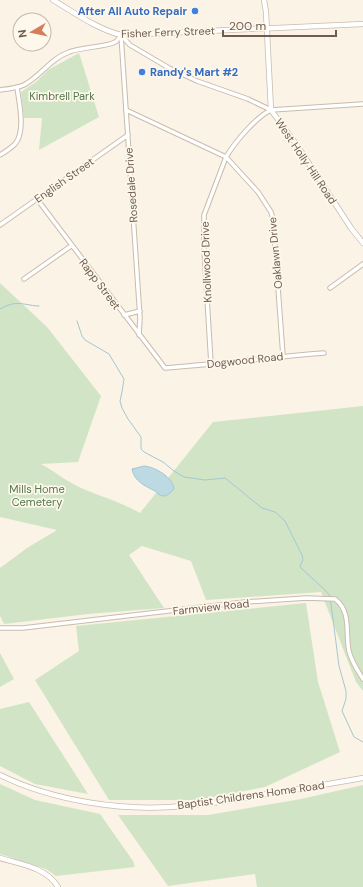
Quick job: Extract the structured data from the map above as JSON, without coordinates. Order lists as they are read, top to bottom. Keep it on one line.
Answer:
{"streets":{"street":["Fisher Ferry Street","West Holly Hill Road","English Street","Rosedale Drive","Oaklawn Drive","Knollwood Drive","Rapp Street","Dogwood Road","Farmview Road","Baptist Childrens Home Road"]},"crossings":[["Fisher Ferry Street","West Holly Hill Road"],["Fisher Ferry Street","Rosedale Drive"],["West Holly Hill Road","Knollwood Drive"],["English Street","Rosedale Drive"],["English Street","Rapp Street"],["Rosedale Drive","Oaklawn Drive"],["Rosedale Drive","Rapp Street"],["Oaklawn Drive","Knollwood Drive"],["Oaklawn Drive","Dogwood Road"],["Knollwood Drive","Dogwood Road"],["Rapp Street","Dogwood Road"]],"parks":["Kimbrell Park","Mills Home Cemetery"],"places":["After All Auto Repair","Randy's Mart #2"],"scale_bar":"200 m","north":"left"}
